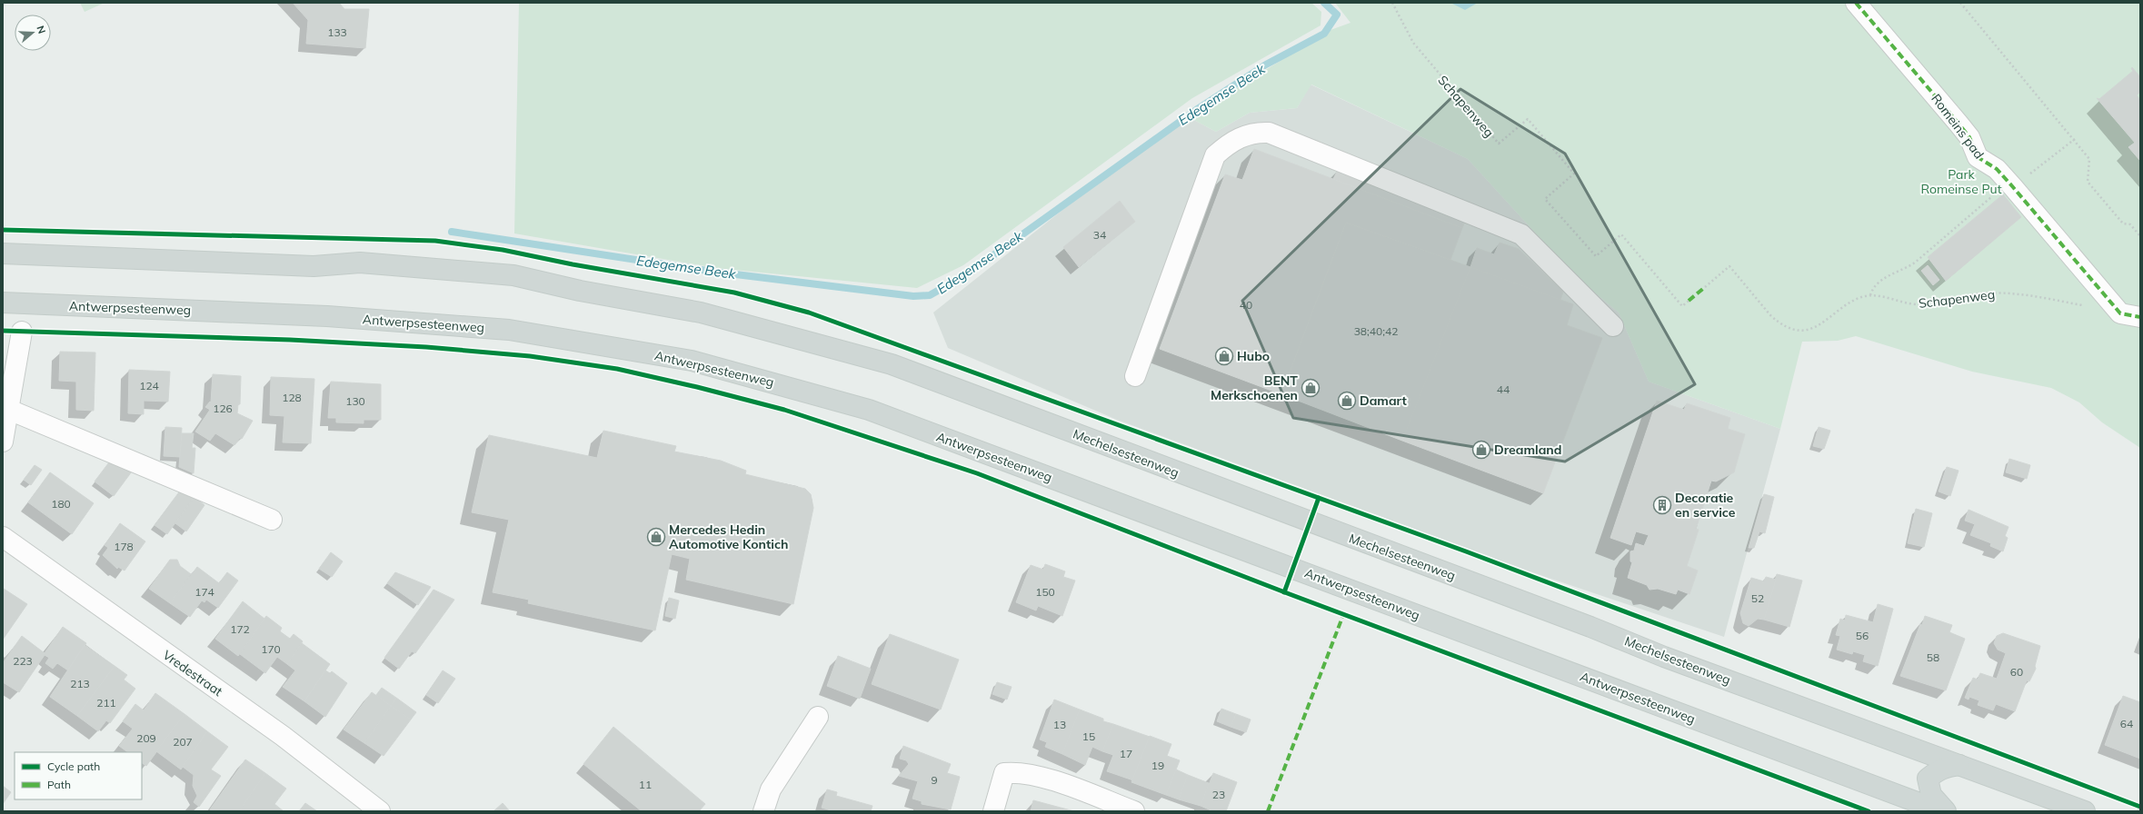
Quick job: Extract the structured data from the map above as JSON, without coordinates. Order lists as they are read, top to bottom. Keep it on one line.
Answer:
{"streets":{"main road":["Antwerpsesteenweg","Mechelsesteenweg"],"street":["Romeins pad","Vredestraat"],"path":["Schapenweg"]},"water":["Edegemse Beek"],"parks":["Park Romeinse Put"],"places":{"shop":["Hubo","BENT Merkschoenen","Damart","Dreamland","Mercedes Hedin Automotive Kontich"],"building":["Decoratie en service"]},"house_numbers":["133","34","40","38;40;42","124","44","128","130","126","180","178","174","150","52","172","56","170","58","223","60","213","211","64","13","15","209","207","17","19","9","11","23"],"legend":["Cycle path","Path"],"north":"right"}
